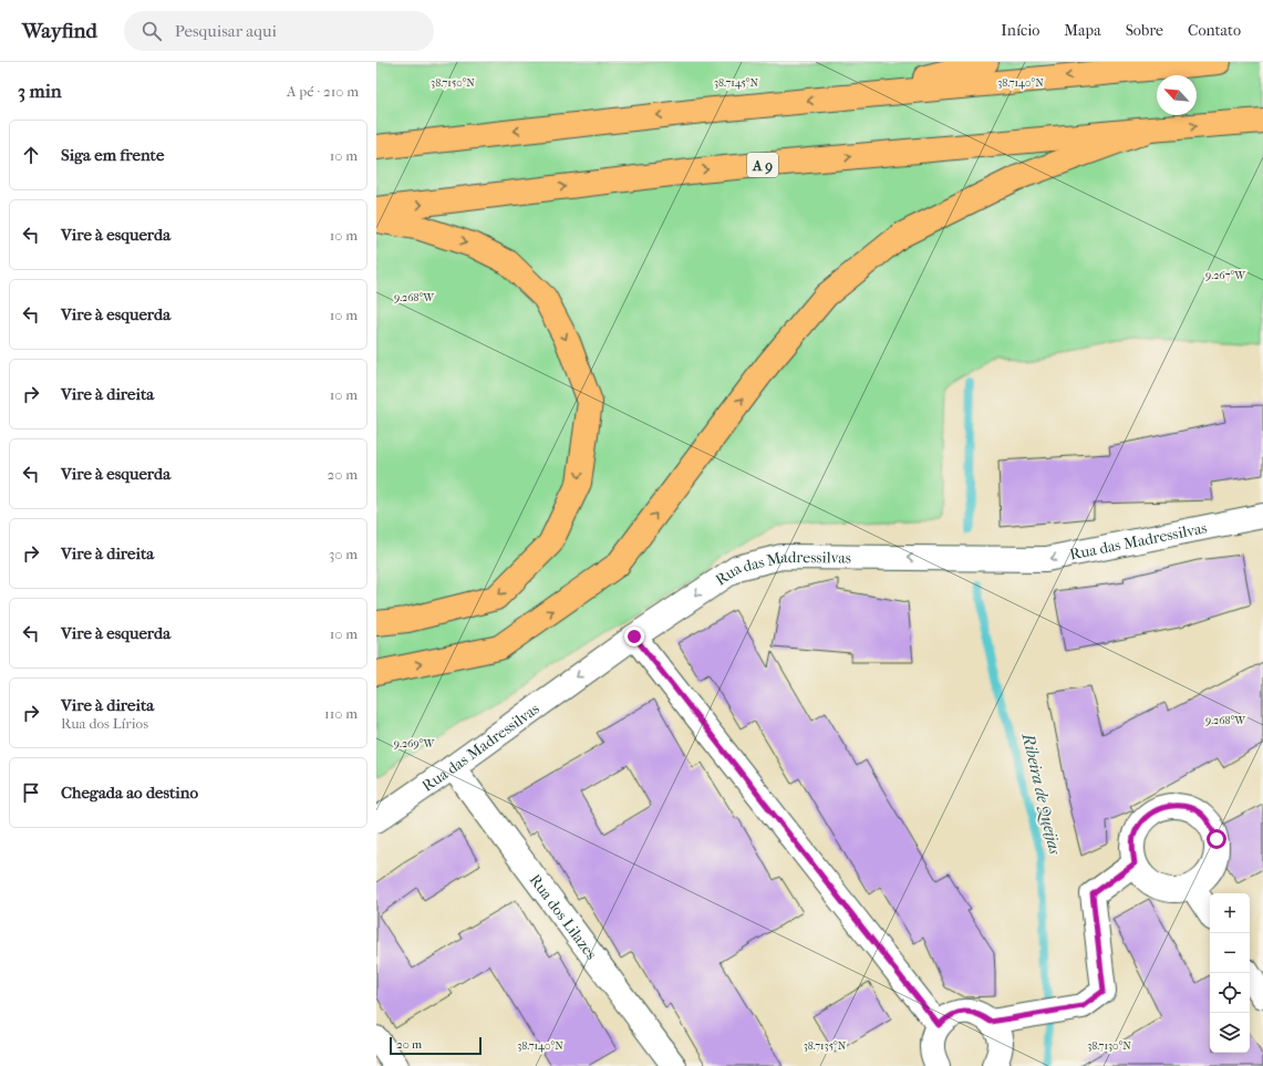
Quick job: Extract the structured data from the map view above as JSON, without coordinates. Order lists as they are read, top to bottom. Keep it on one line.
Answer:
{"streets":{"highway":["A 9"],"street":["Rua das Madressilvas","Rua dos Lilazes"]},"crossings":[["Rua das Madressilvas","Rua dos Lilazes"]],"one_way":["Rua das Madressilvas"],"water":["Ribeira de Queijas"],"scale_bar":"20 m","north":"top left","page":{"header":"Wayfind","search":"Pesquisar aqui","nav":["Início","Mapa","Sobre","Contato"],"heading":["3 min","A pé · 210 m"],"list":[["Siga em frente","10 m"],["Vire à esquerda","10 m"],["Vire à esquerda","10 m"],["Vire à direita","10 m"],["Vire à esquerda","20 m"],["Vire à direita","30 m"],["Vire à esquerda","10 m"],["Vire à direita","Rua dos Lírios","110 m"],"Chegada ao destino"],"map_buttons":["+","−"],"scale":"20 m"},"coordinates":["38.7150°N","38.7145°N","38.7140°N","9.267°W","9.268°W","9.269°W","38.7135°N","38.7130°N"]}
